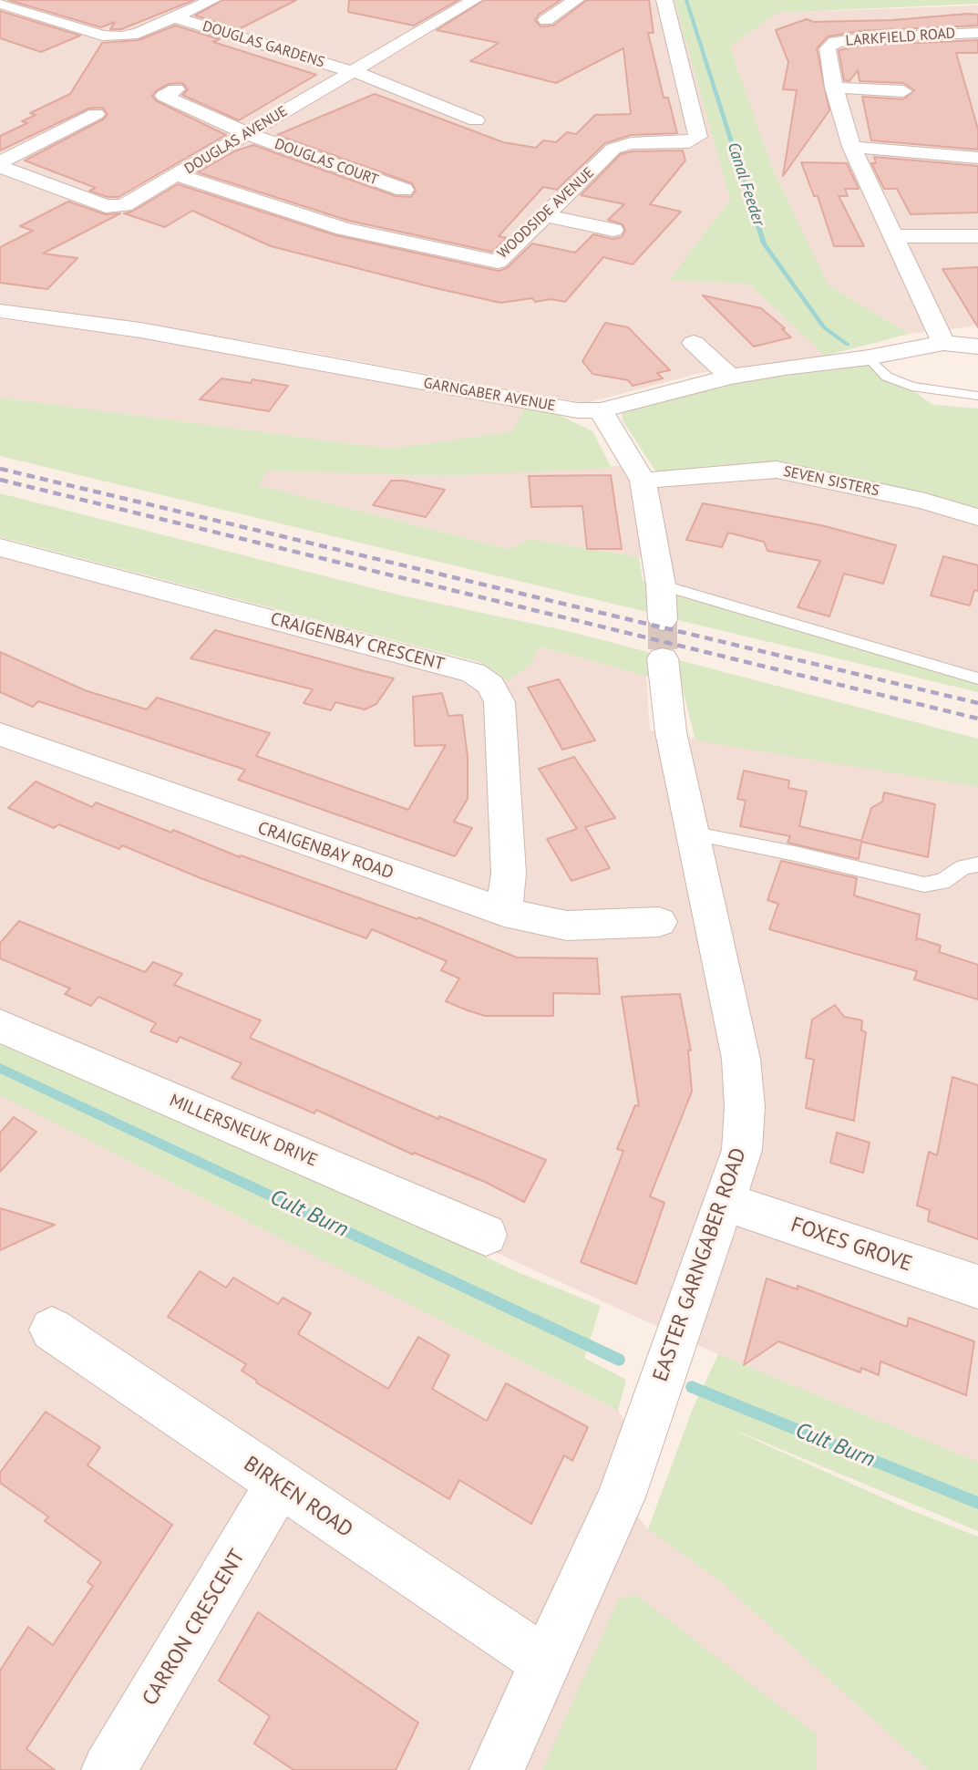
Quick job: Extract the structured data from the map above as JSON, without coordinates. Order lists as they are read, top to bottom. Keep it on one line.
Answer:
{"streets":{"street":["LARKFIELD ROAD","DOUGLAS GARDENS","DOUGLAS AVENUE","DOUGLAS COURT","WOODSIDE AVENUE","GARNGABER AVENUE","SEVEN SISTERS","CRAIGENBAY CRESCENT","CRAIGENBAY ROAD","MILLERSNEUK DRIVE","FOXES GROVE","EASTER GARNGABER ROAD","BIRKEN ROAD","CARRON CRESCENT"]},"crossings":[["LARKFIELD ROAD","GARNGABER AVENUE"],["DOUGLAS GARDENS","DOUGLAS AVENUE"],["DOUGLAS AVENUE","DOUGLAS COURT"],["DOUGLAS AVENUE","WOODSIDE AVENUE"],["GARNGABER AVENUE","EASTER GARNGABER ROAD"],["SEVEN SISTERS","EASTER GARNGABER ROAD"],["CRAIGENBAY CRESCENT","CRAIGENBAY ROAD"],["FOXES GROVE","EASTER GARNGABER ROAD"],["EASTER GARNGABER ROAD","BIRKEN ROAD"],["BIRKEN ROAD","CARRON CRESCENT"]],"water":["Canal Feeder","Cult Burn"]}
